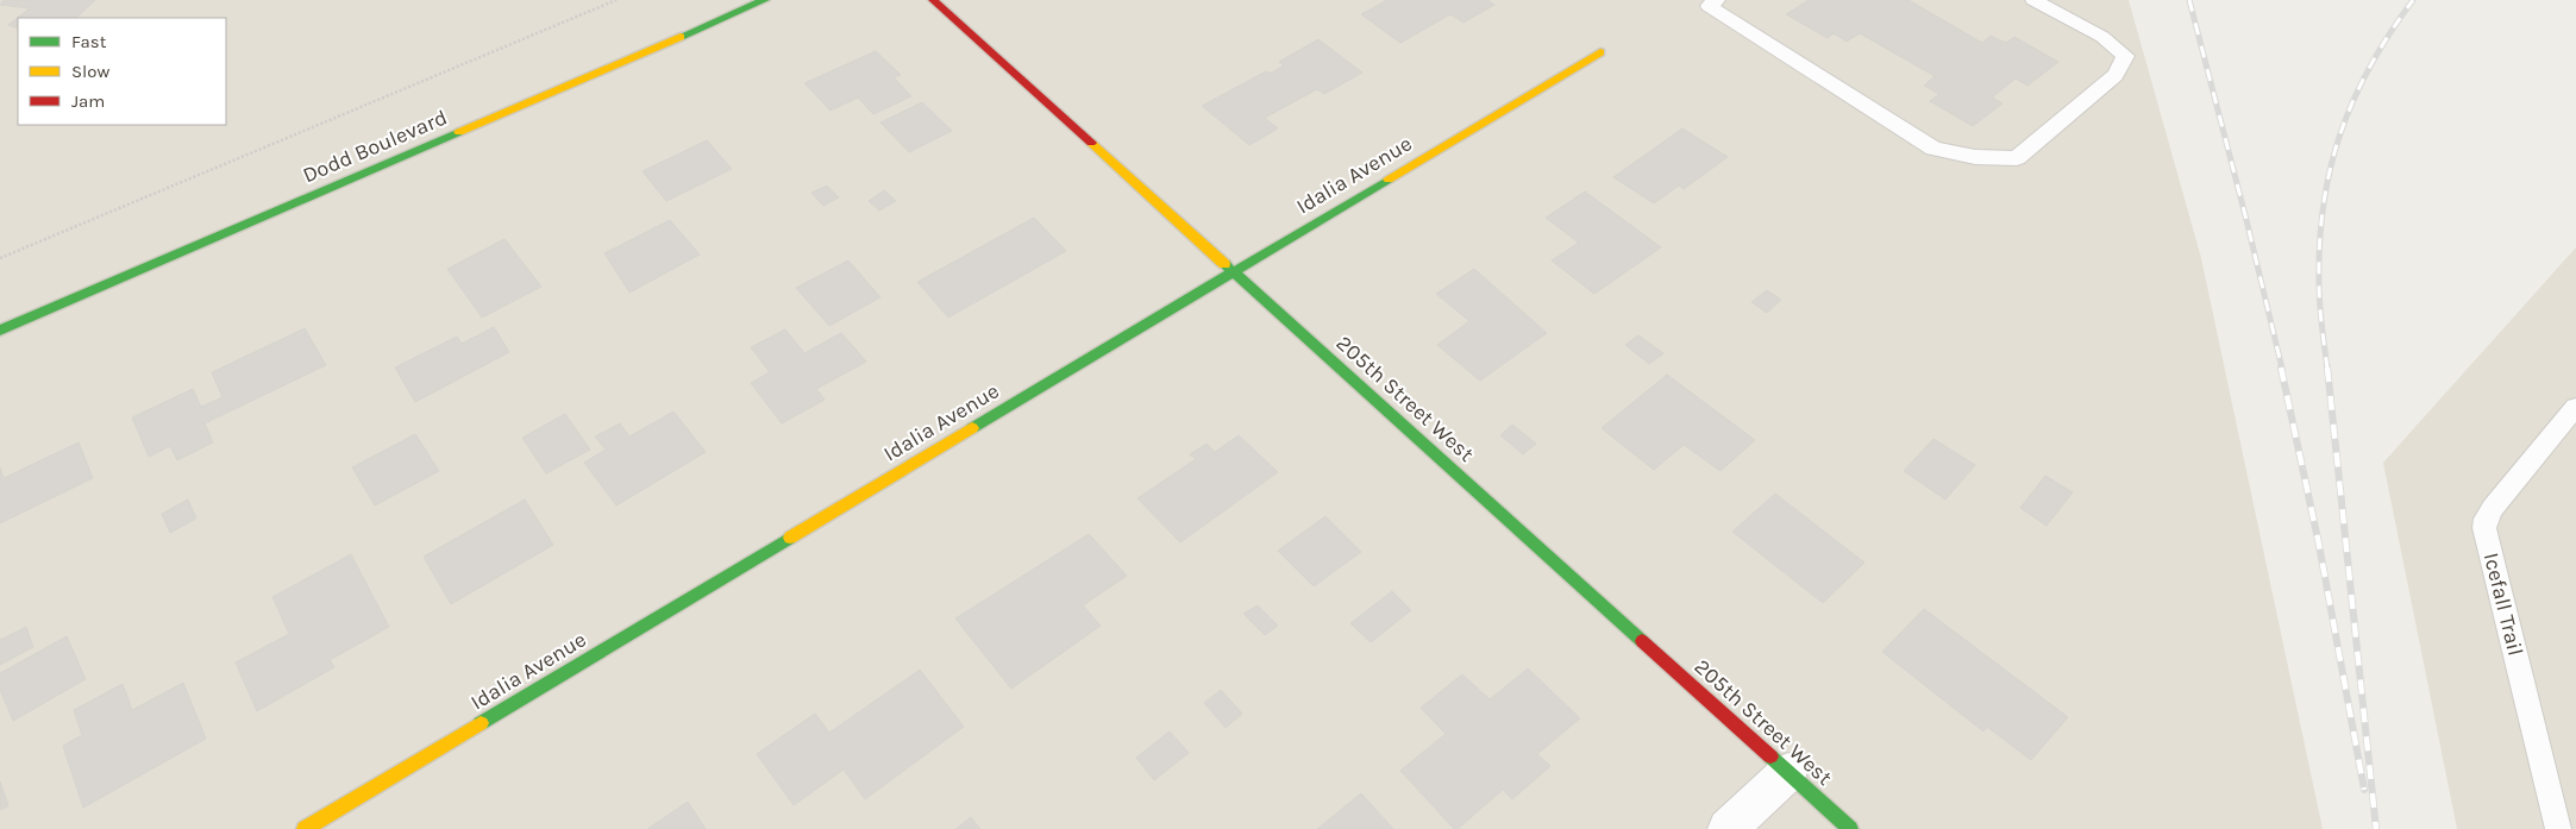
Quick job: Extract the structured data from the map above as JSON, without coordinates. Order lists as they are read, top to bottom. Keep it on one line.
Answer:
{"streets":{"street":["Dodd Boulevard","Idalia Avenue","205th Street West"],"lane":["Icefall Trail"]},"crossings":[["Idalia Avenue","205th Street West"]],"legend":["Fast","Slow","Jam"]}
